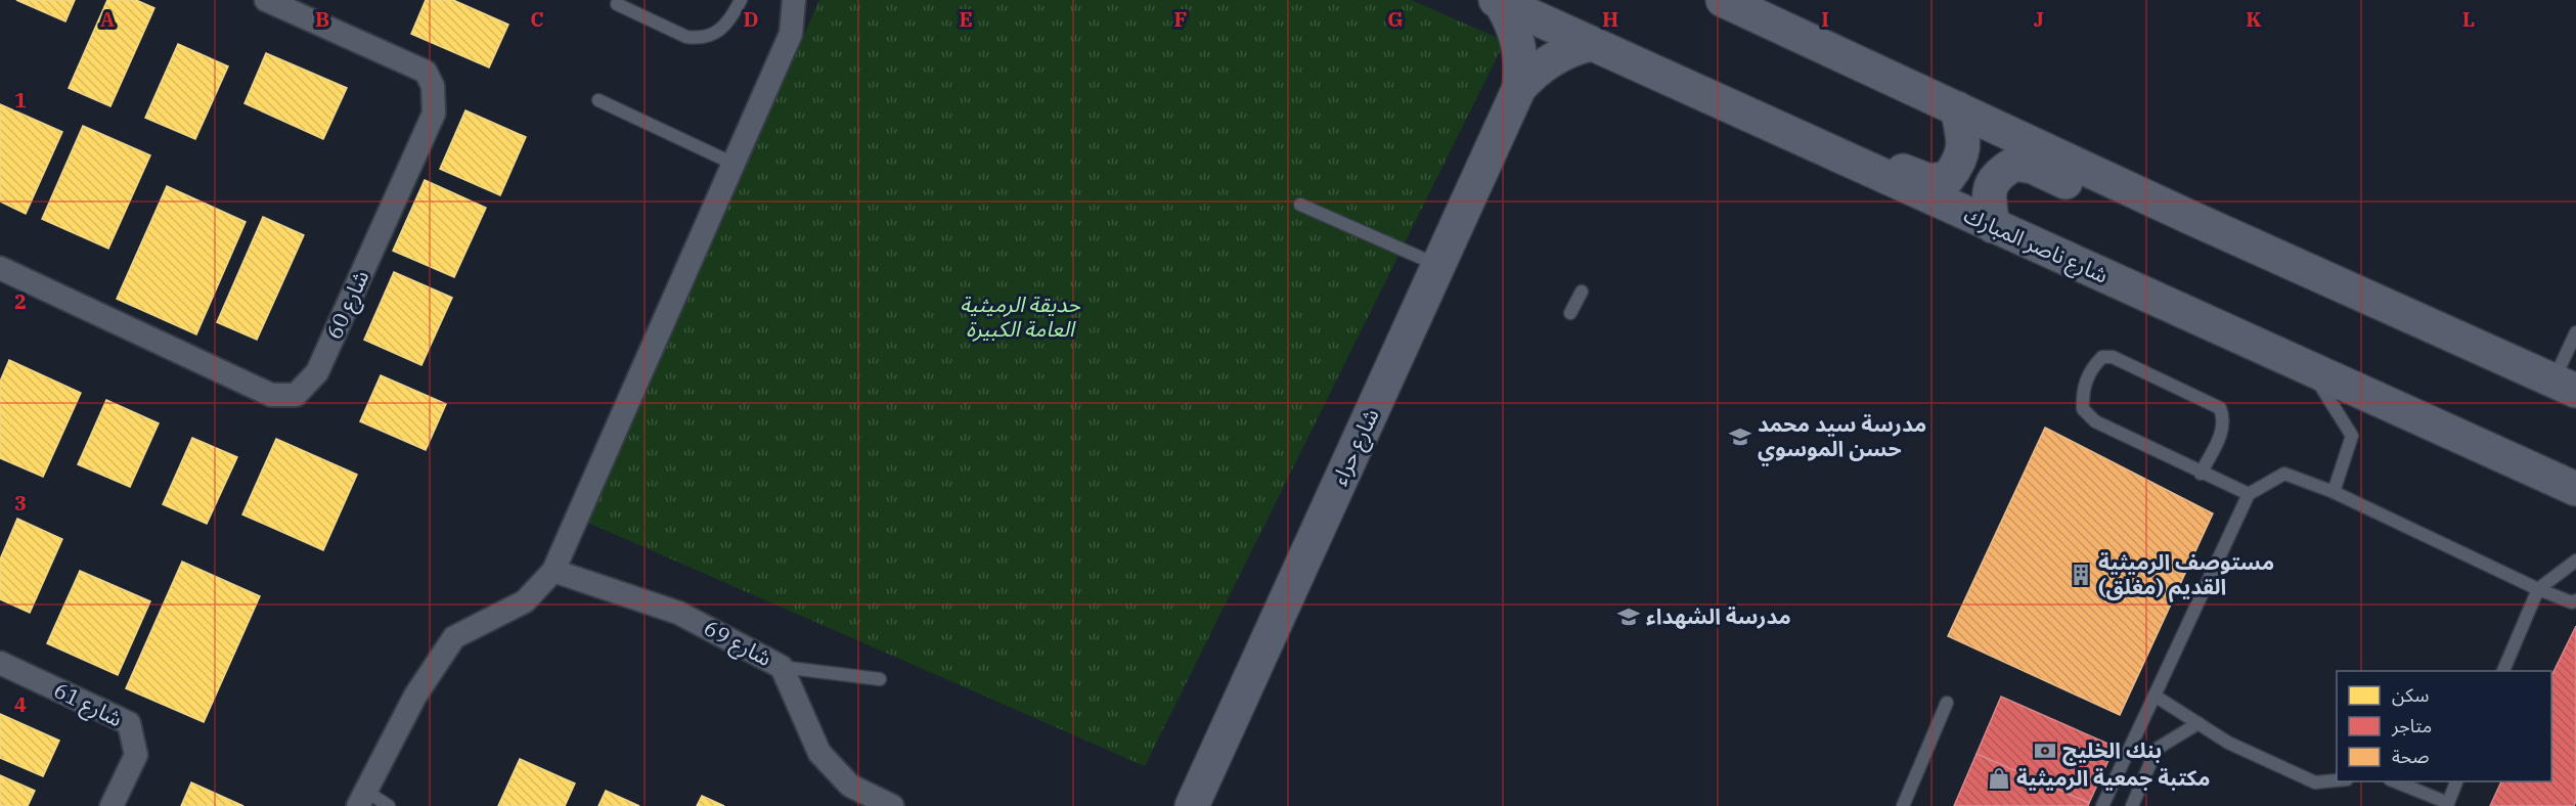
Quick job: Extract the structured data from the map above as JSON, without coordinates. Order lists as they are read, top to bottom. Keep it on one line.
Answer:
{"streets":{"street":["شارع ناصر المبارك","شارع 60","شارع حراء","شارع 69","شارع 61"]},"crossings":[["شارع ناصر المبارك","شارع حراء"]],"parks":["حديقة الرميثية العامة الكبيرة"],"places":{"school or university":["مدرسة سيد محمد حسن الموسوي","مدرسة الشهداء"],"building":["مستوصف الرميثية القديم (مغلق)"],"bank":["بنك الخليج"],"shop":["مكتبة جمعية الرميثية"]},"legend":["سكن","متاجر","صحة"],"grid":{"columns":["A","B","C","D","E","F","G","H","I","J","K","L"],"rows":["1","2","3","4"]}}
